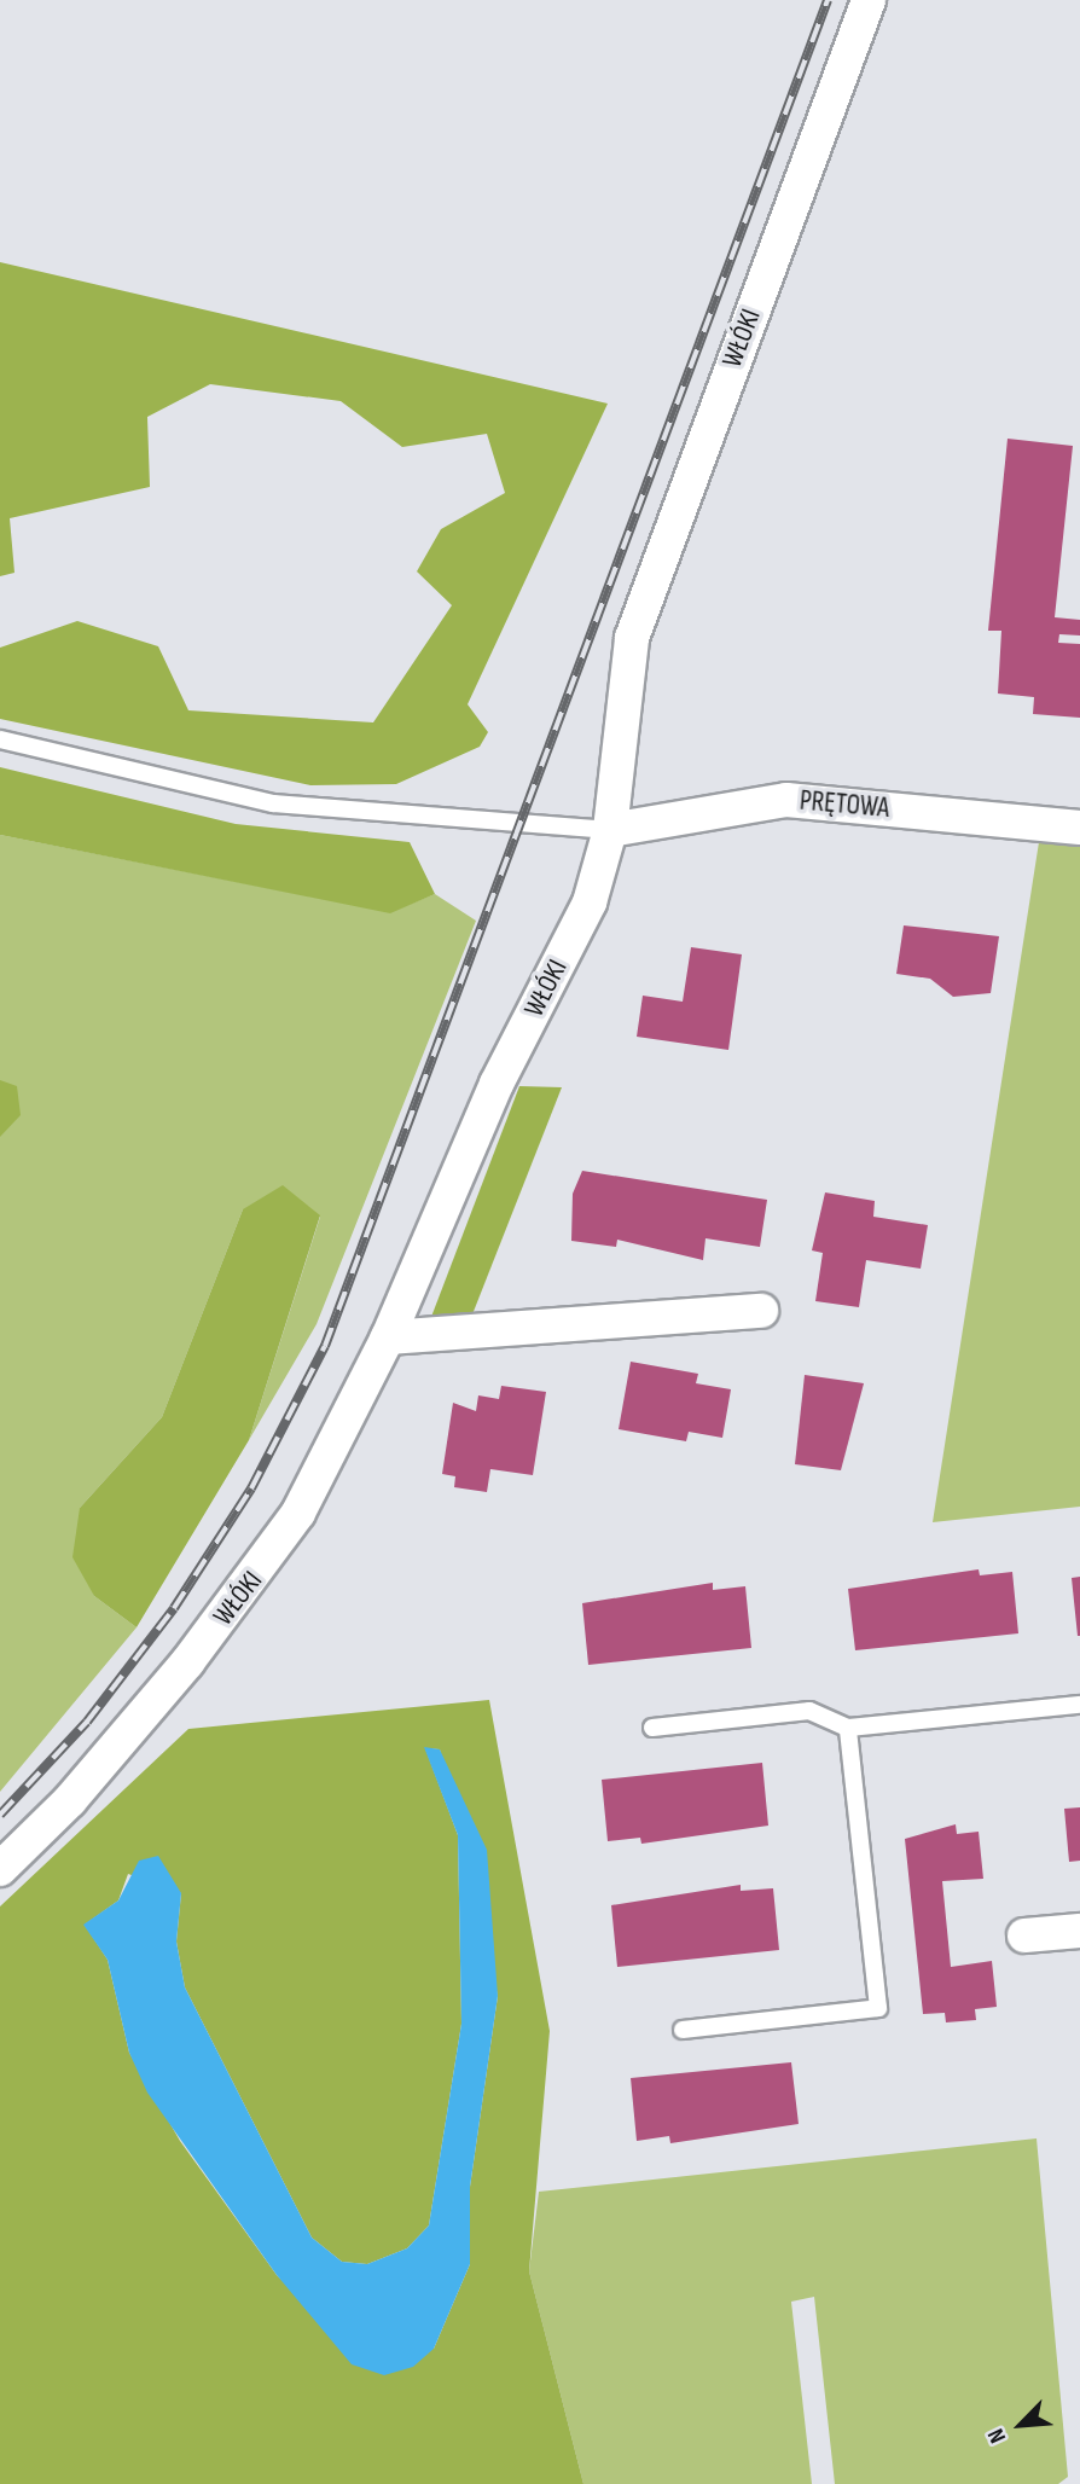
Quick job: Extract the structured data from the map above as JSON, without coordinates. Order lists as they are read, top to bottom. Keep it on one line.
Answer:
{"streets":{"street":["WŁÓKI","PRĘTOWA"]},"crossings":[["WŁÓKI","PRĘTOWA"]],"north":"bottom left"}
